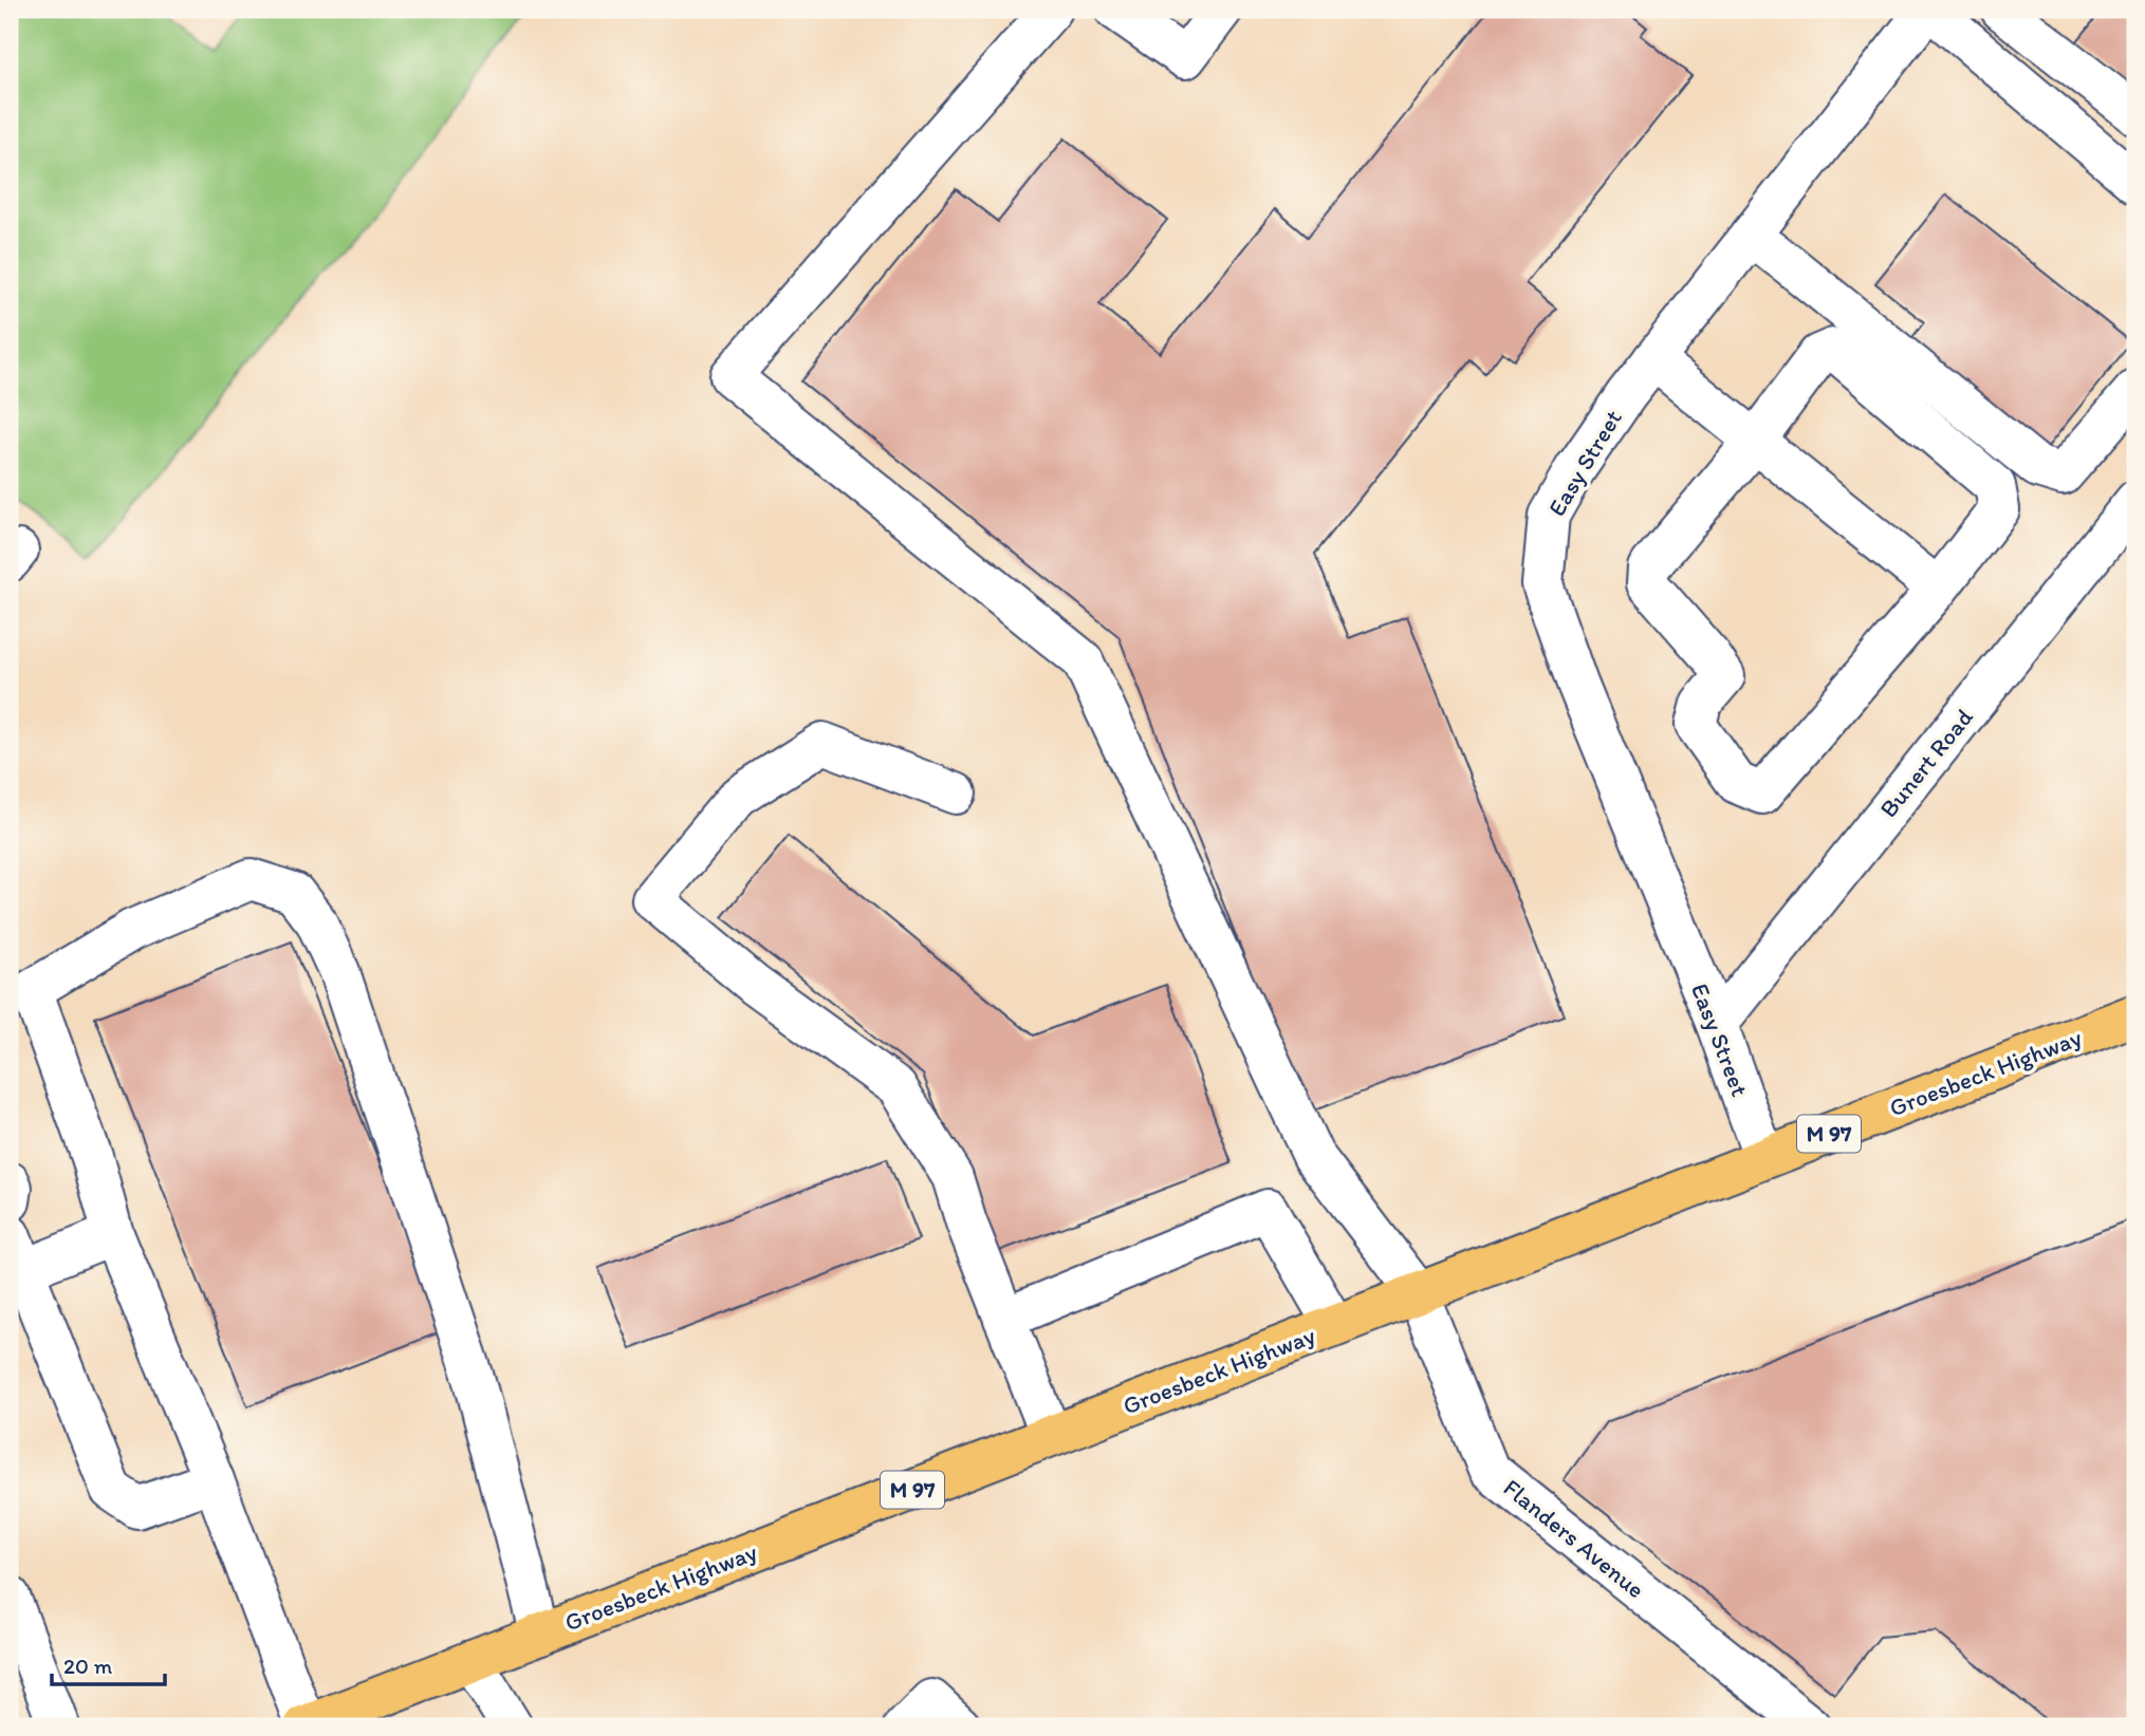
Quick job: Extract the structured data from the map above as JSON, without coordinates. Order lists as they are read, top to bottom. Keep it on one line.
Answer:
{"streets":{"main road":["Groesbeck Highway","M 97"],"street":["Easy Street","Bunert Road","Flanders Avenue"]},"crossings":[["Easy Street","Bunert Road"],["Easy Street","Groesbeck Highway"],["Groesbeck Highway","Flanders Avenue"]],"scale_bar":"20 m"}
